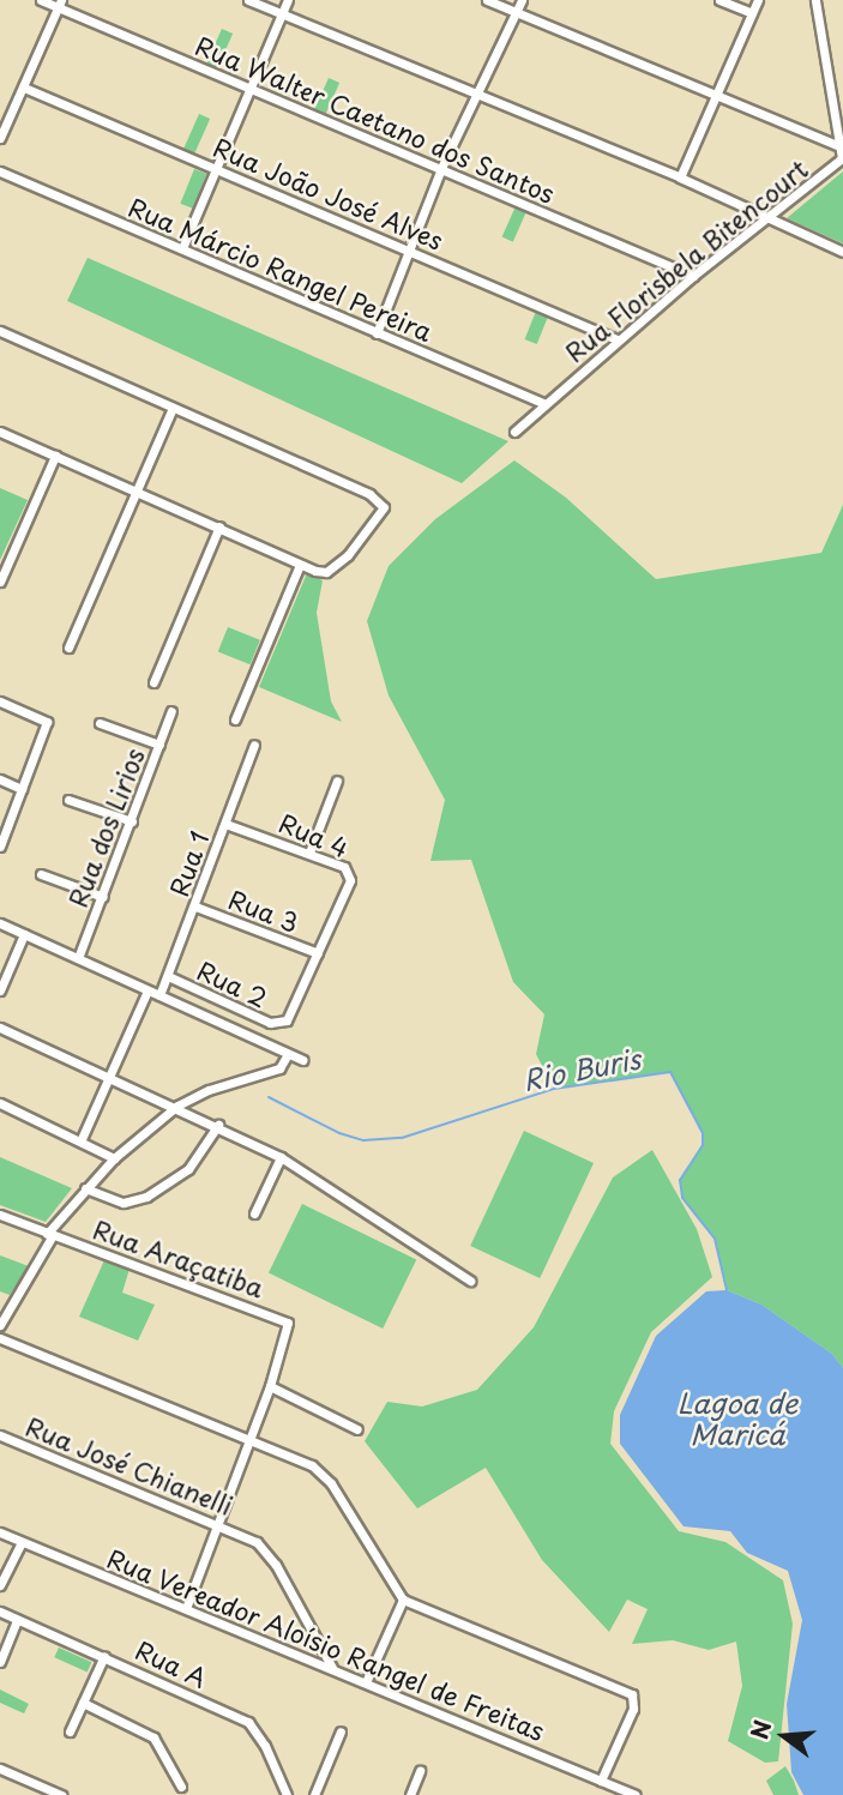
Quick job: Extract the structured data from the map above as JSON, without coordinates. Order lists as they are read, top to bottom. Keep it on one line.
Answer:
{"streets":{"street":["Rua Walter Caetano dos Santos","Rua João José Alves","Rua Florisbela Bitencourt","Rua Márcio Rangel Pereira","Rua dos Lirios","Rua 4","Rua 1","Rua 3","Rua 2","Rua Araçatiba","Rua José Chianelli","Rua Vereador Aloísio Rangel de Freitas","Rua A"]},"crossings":[["Rua Walter Caetano dos Santos","Rua Florisbela Bitencourt"],["Rua João José Alves","Rua Florisbela Bitencourt"],["Rua Florisbela Bitencourt","Rua Márcio Rangel Pereira"],["Rua 4","Rua 1"],["Rua 4","Rua 3"],["Rua 4","Rua 2"],["Rua 1","Rua 3"],["Rua 1","Rua 2"],["Rua 3","Rua 2"],["Rua José Chianelli","Rua Vereador Aloísio Rangel de Freitas"]],"water":["Rio Buris","Lagoa de Maricá"],"north":"left"}
